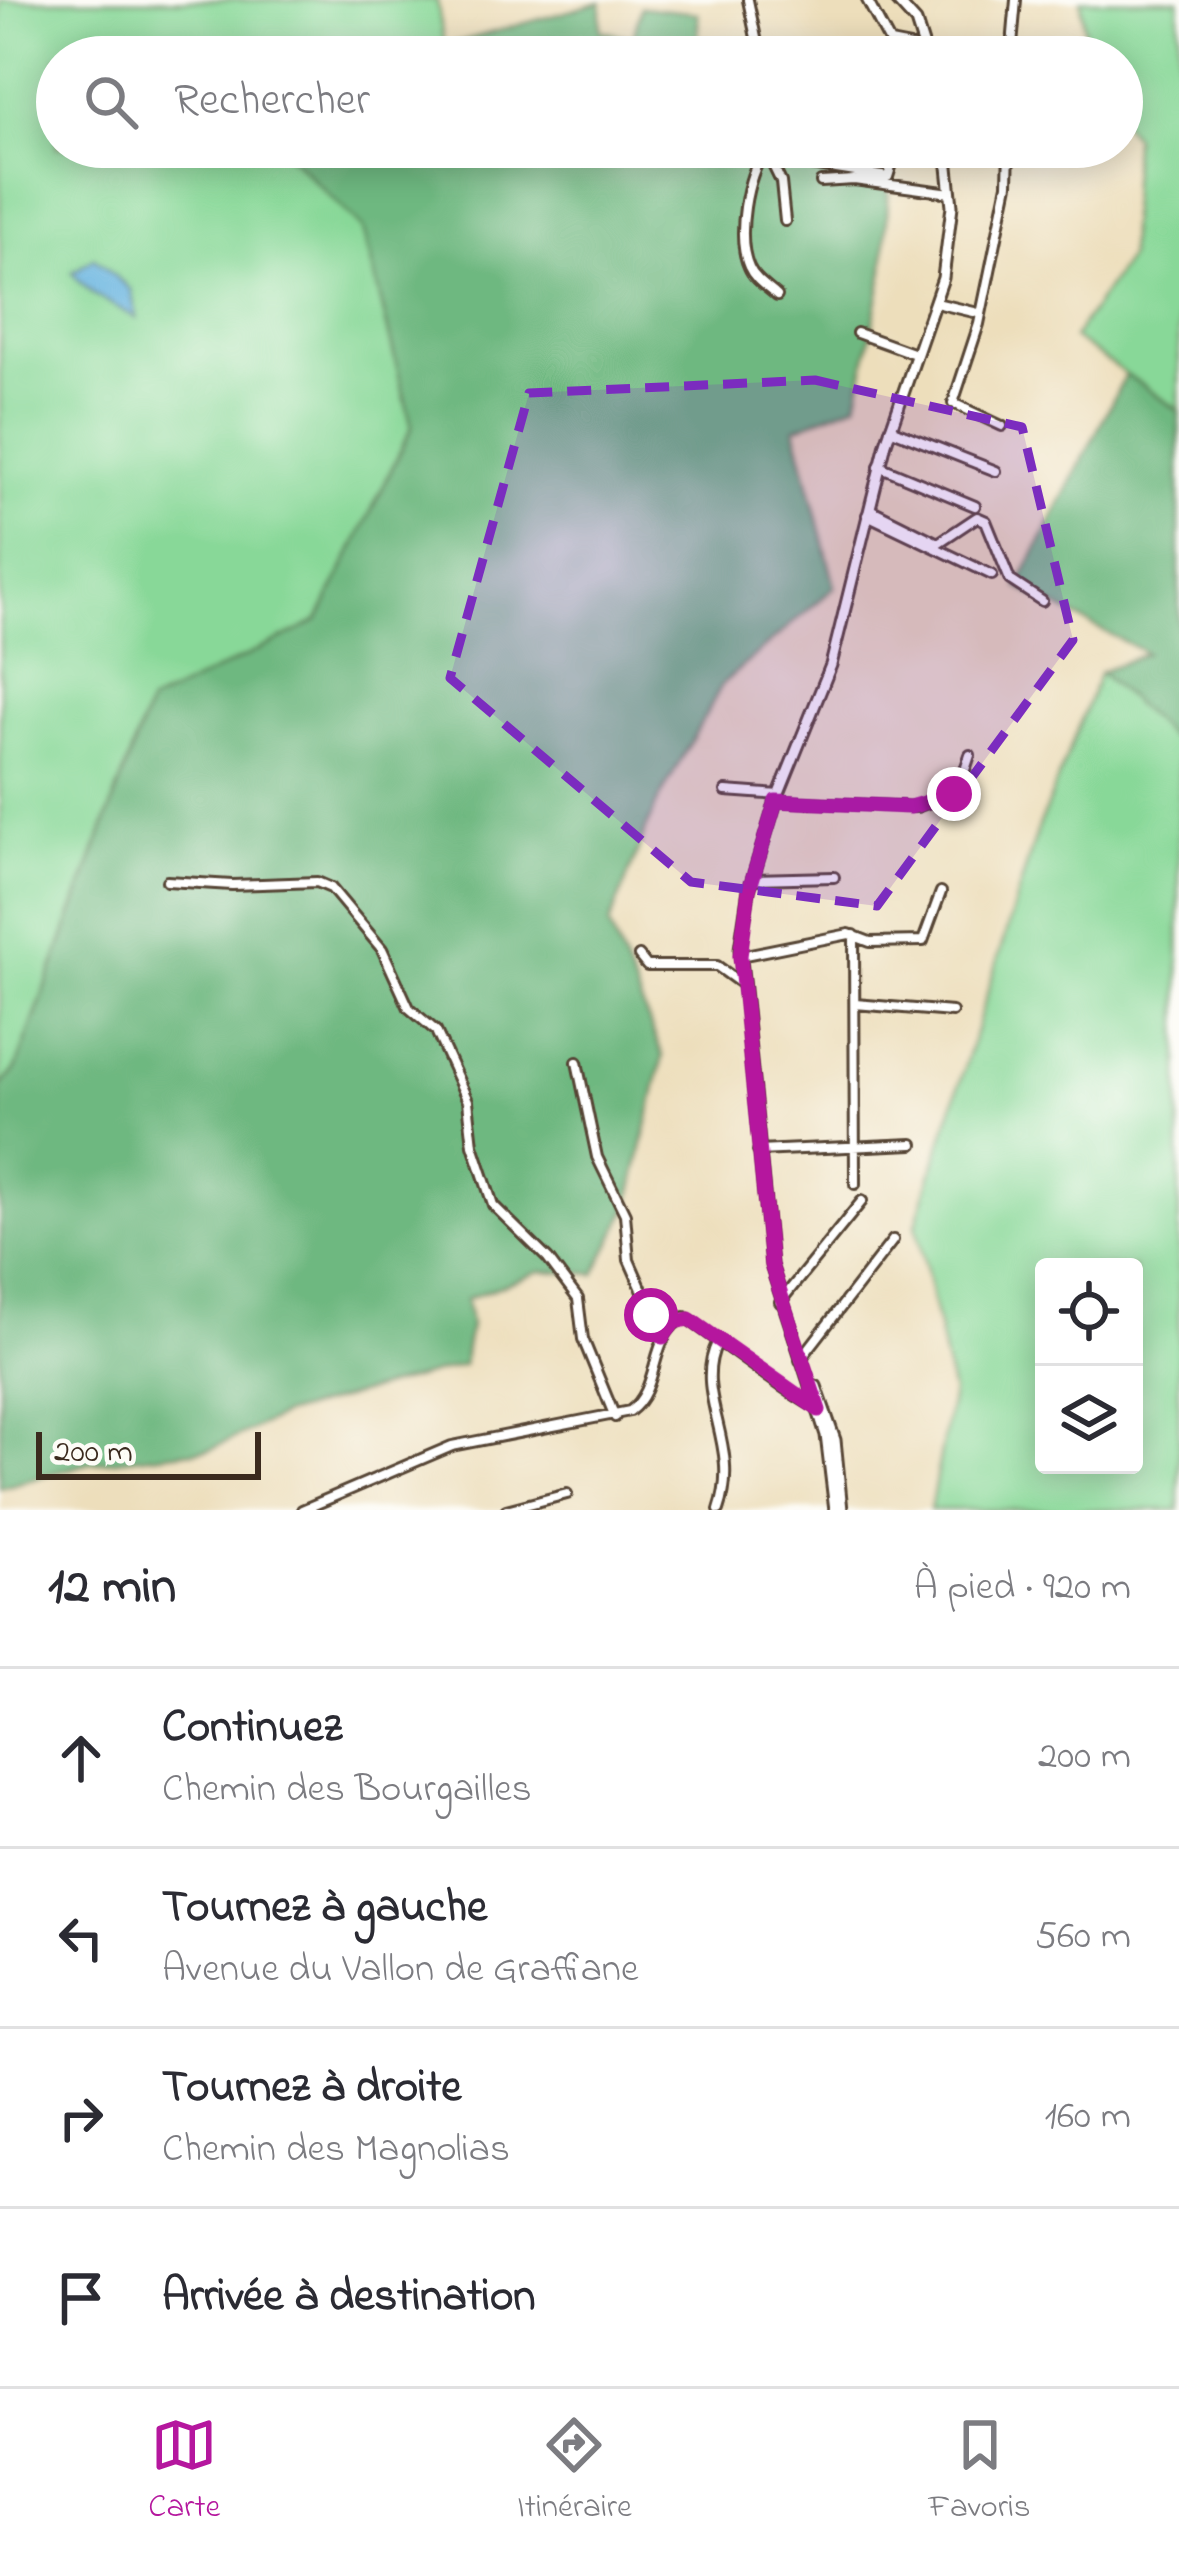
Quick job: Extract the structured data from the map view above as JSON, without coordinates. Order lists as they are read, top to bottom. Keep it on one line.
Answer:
{"scale_bar":"200 m","page":{"search":"Rechercher","scale":"200 m","heading":["12 min","À pied · 920 m"],"list":[["Continuez","Chemin des Bourgailles","200 m"],["Tournez à gauche","Avenue du Vallon de Graffiane","560 m"],["Tournez à droite","Chemin des Magnolias","160 m"],"Arrivée à destination"],"nav":["Carte","Itinéraire","Favoris"]}}
